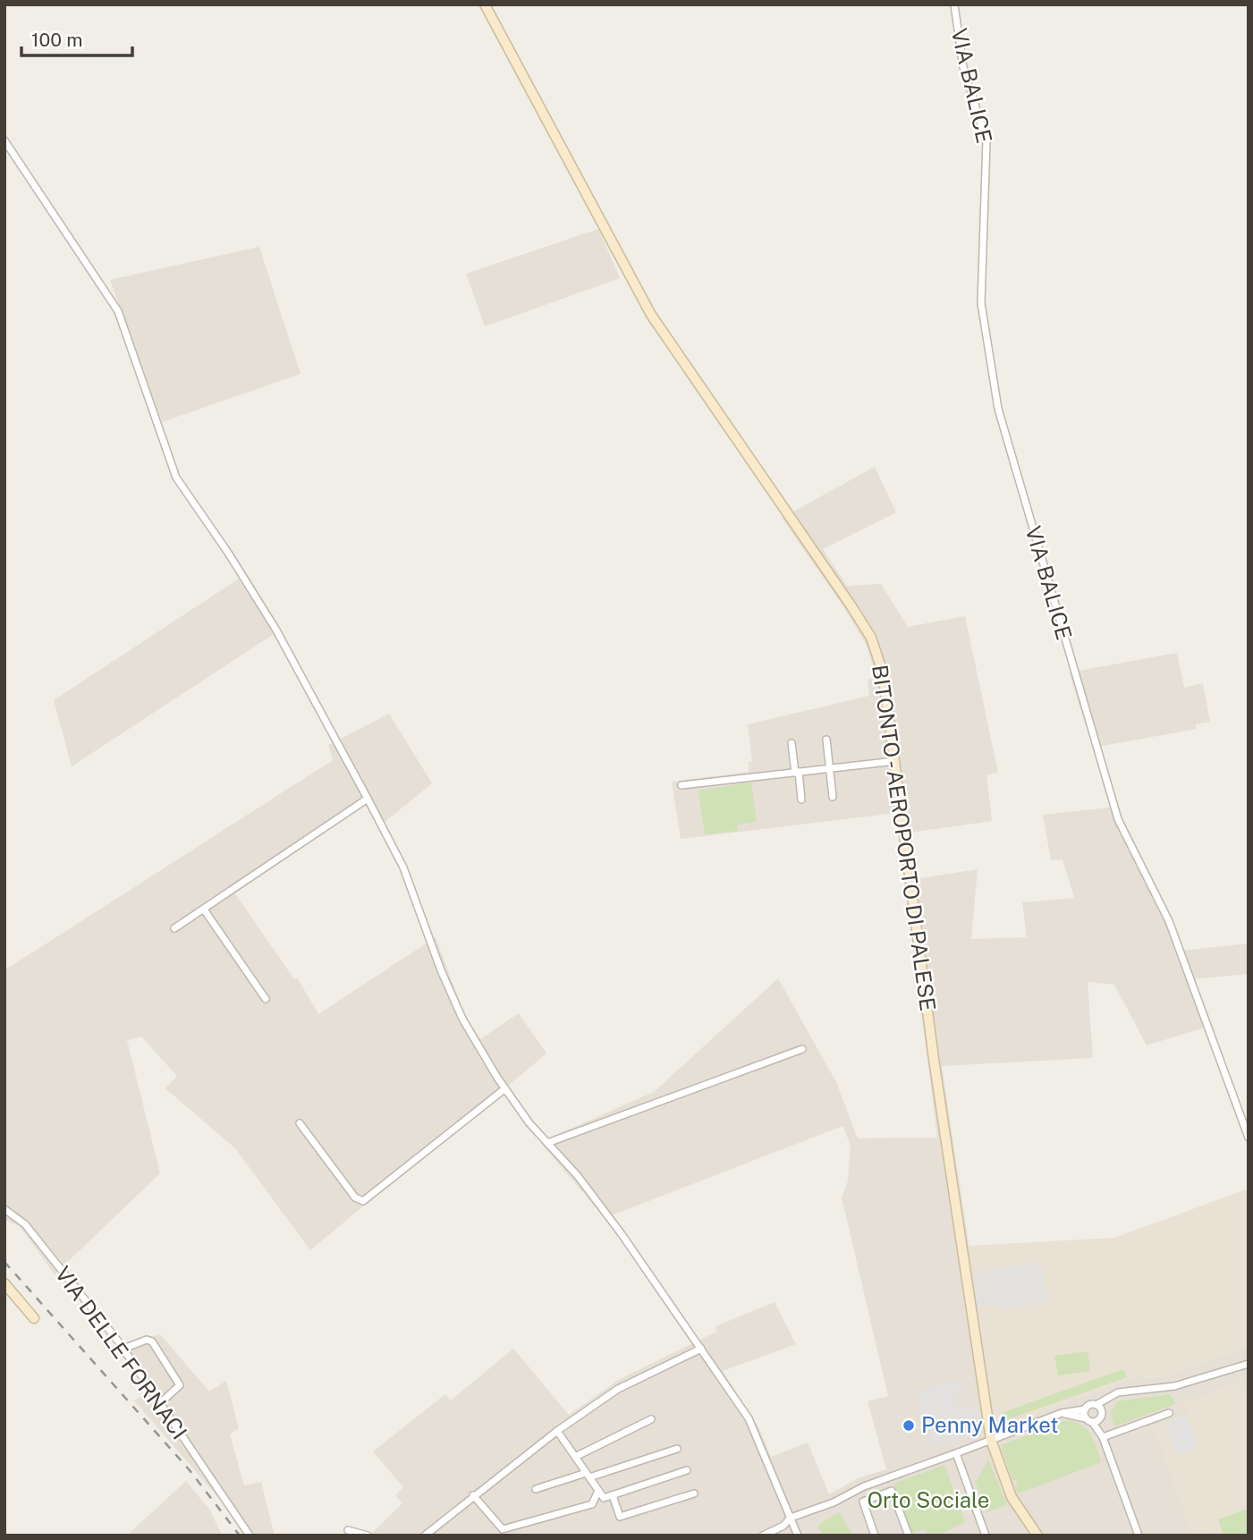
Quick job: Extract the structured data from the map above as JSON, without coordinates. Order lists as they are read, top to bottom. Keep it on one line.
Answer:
{"streets":{"main road":["BITONTO - AEROPORTO DI PALESE"],"street":["VIA BALICE","VIA DELLE FORNACI"]},"parks":["Orto Sociale"],"places":["Penny Market"],"scale_bar":"100 m"}
